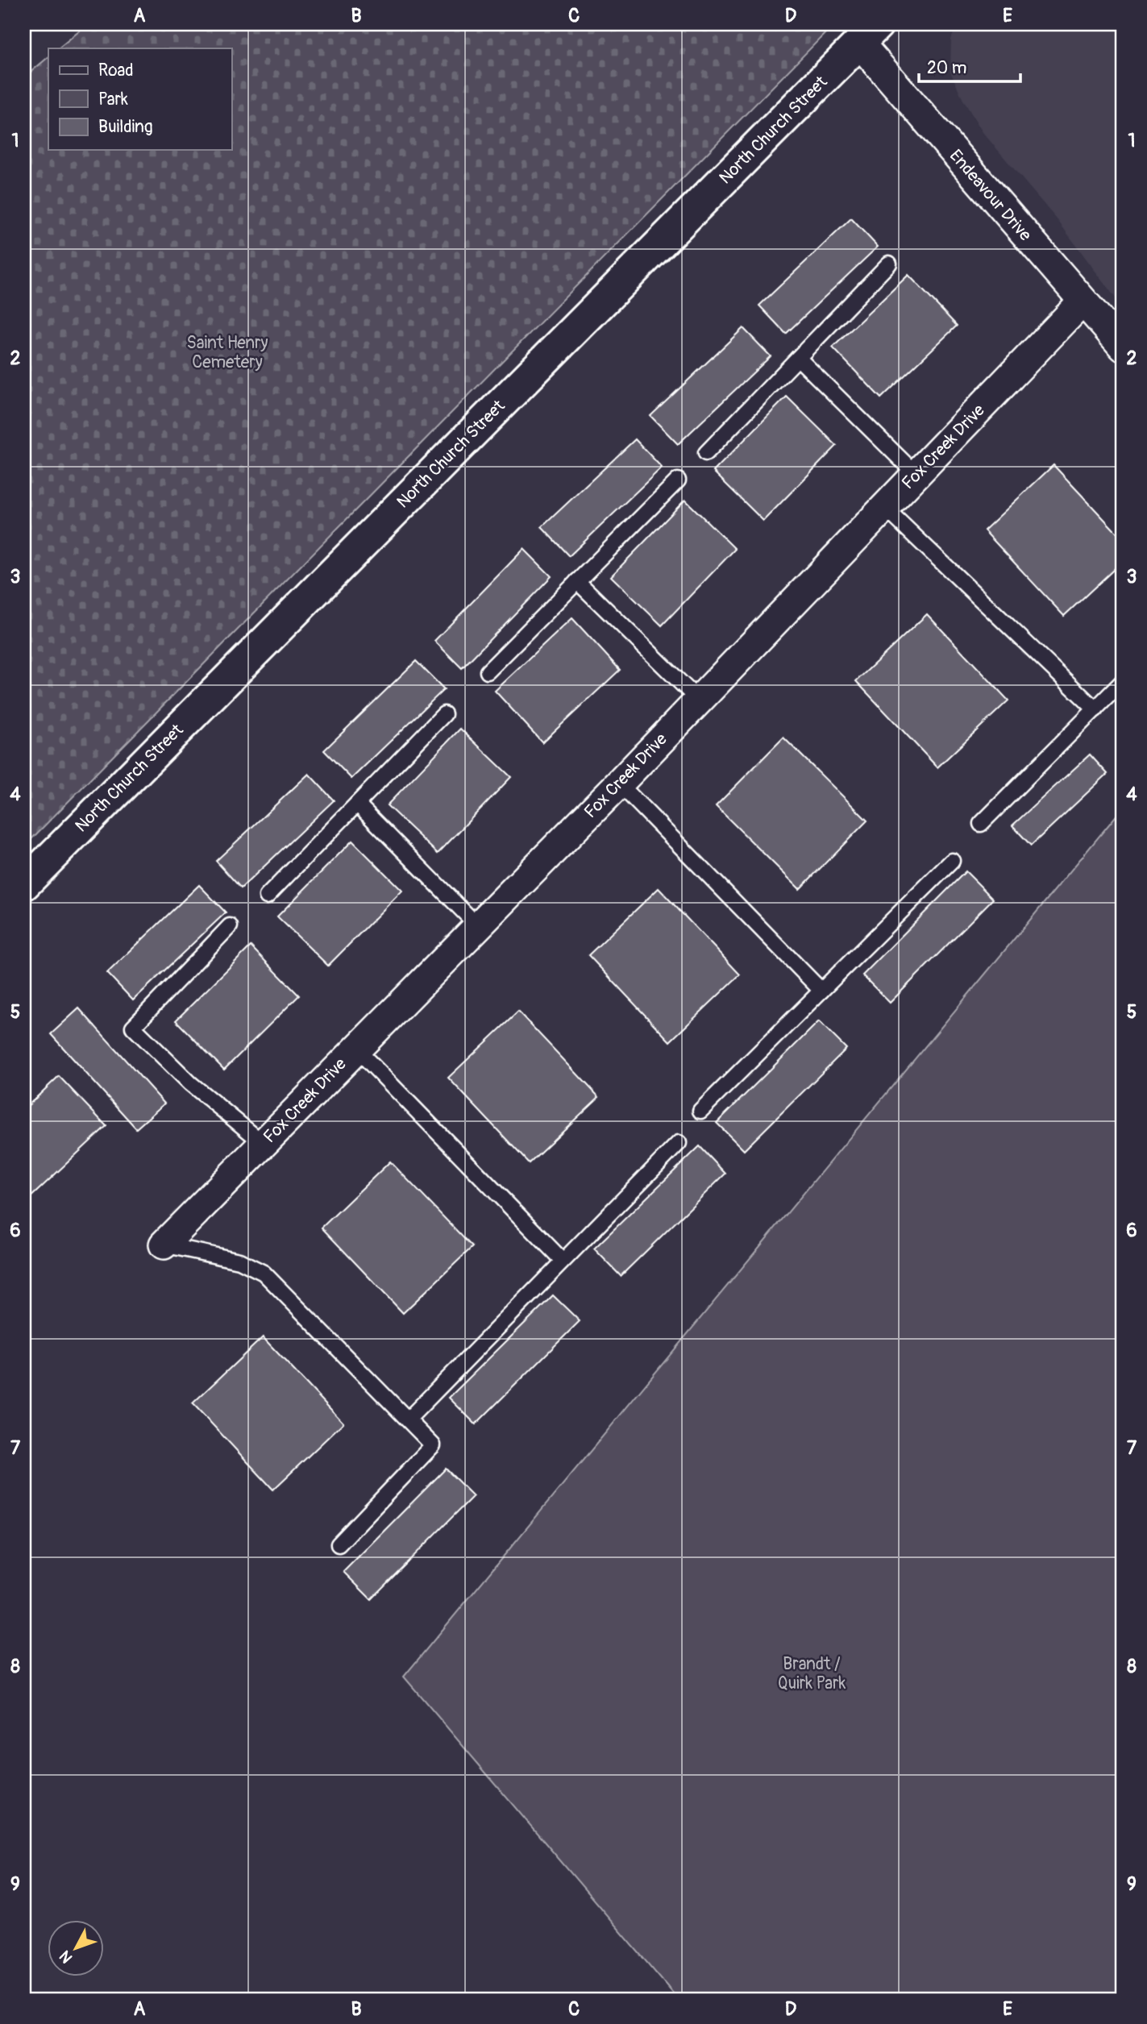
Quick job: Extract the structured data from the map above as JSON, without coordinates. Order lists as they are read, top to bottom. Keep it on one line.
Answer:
{"streets":{"main road":["North Church Street"],"street":["Endeavour Drive","Fox Creek Drive"]},"crossings":[["North Church Street","Endeavour Drive"],["Endeavour Drive","Fox Creek Drive"]],"parks":["Saint Henry Cemetery","Brandt / Quirk Park"],"legend":["Road","Park","Building"],"scale_bar":"20 m","north":"bottom left","grid":{"columns":["A","B","C","D","E"],"rows":["1","2","3","4","5","6","7","8","9"]}}
